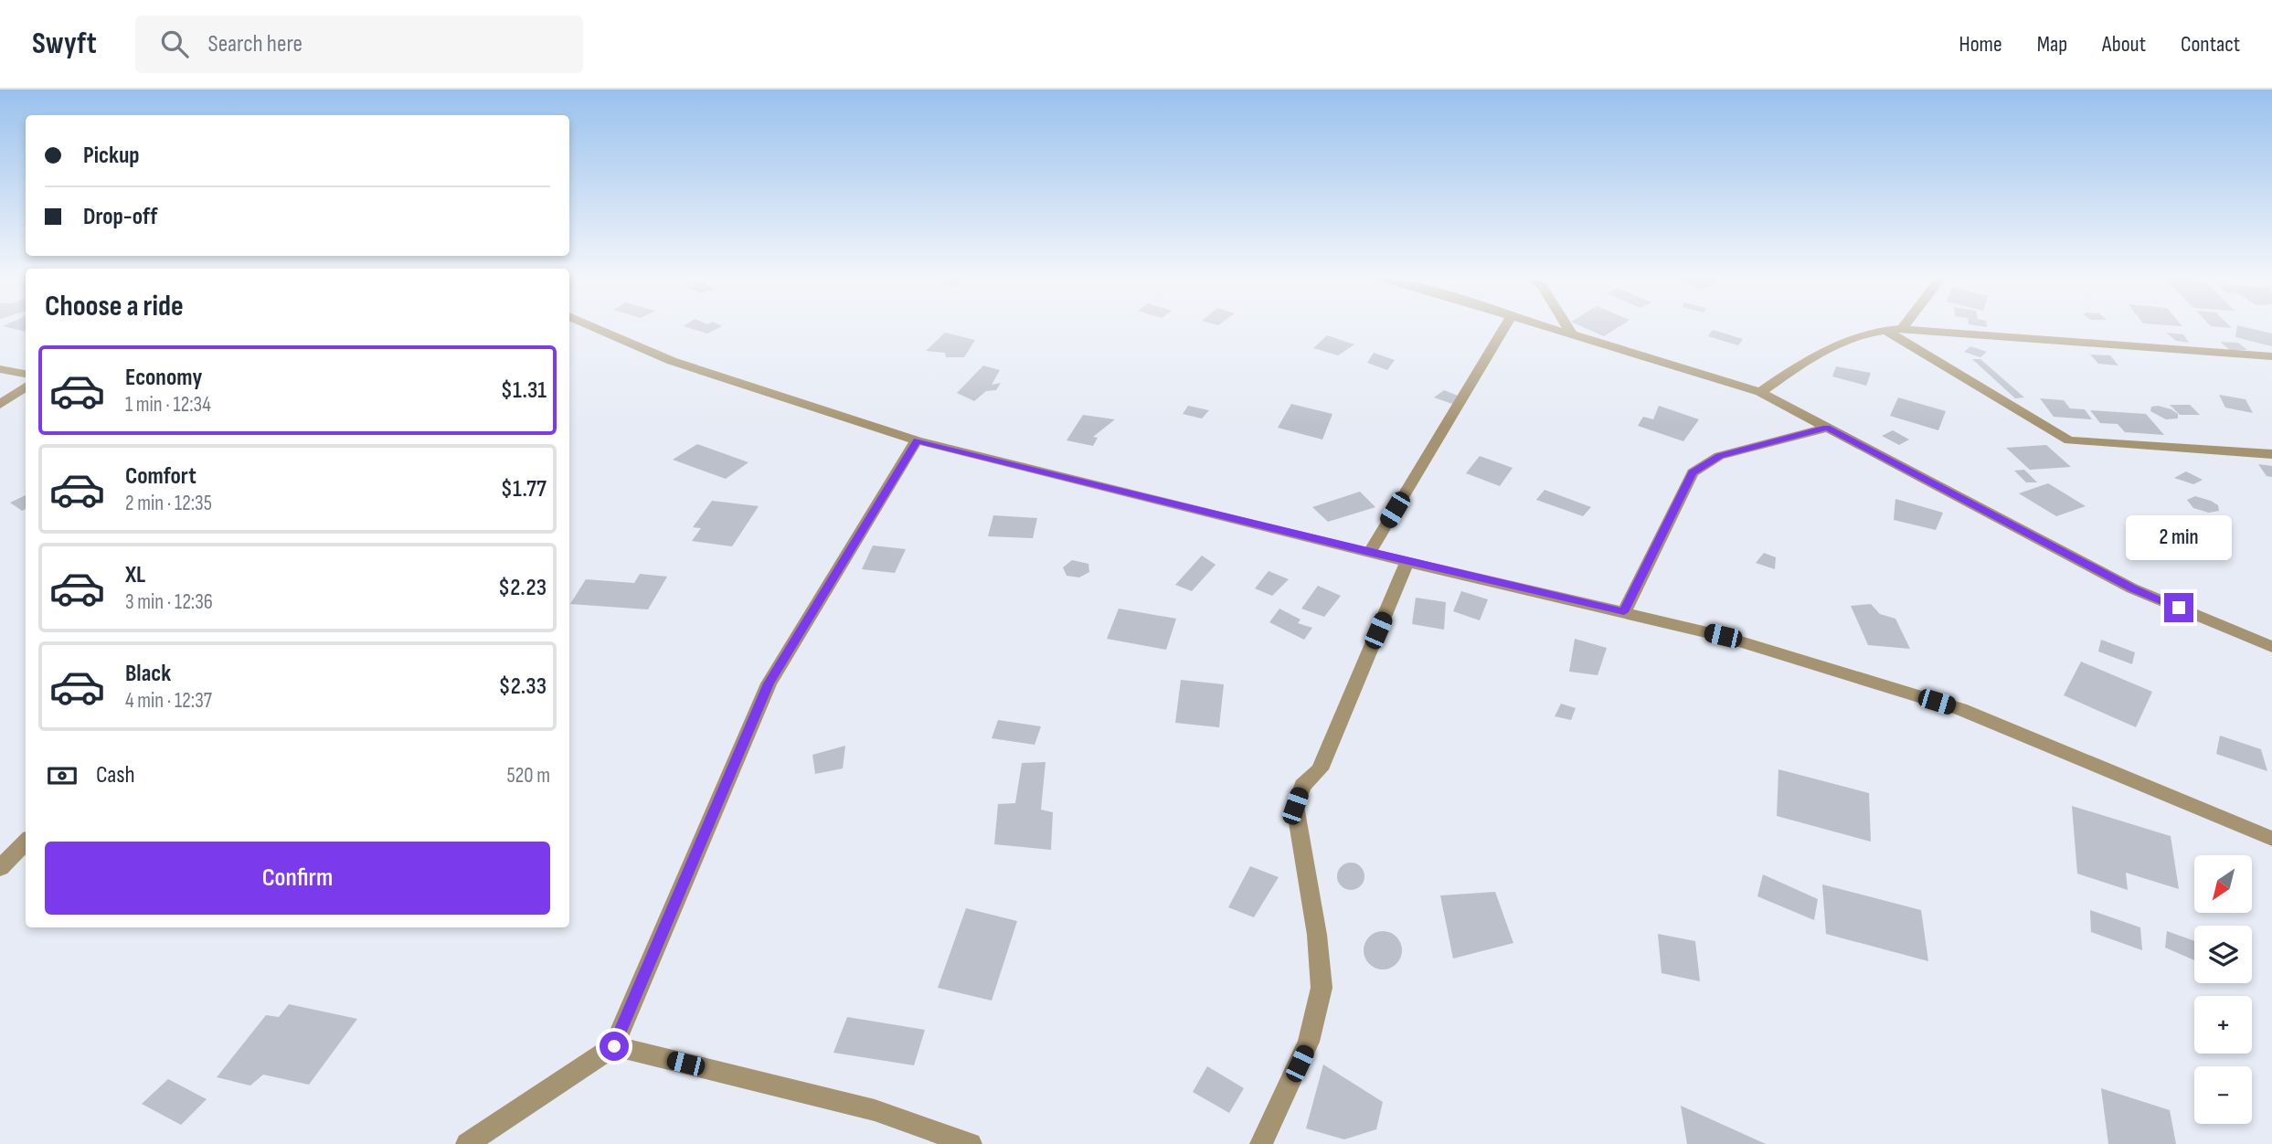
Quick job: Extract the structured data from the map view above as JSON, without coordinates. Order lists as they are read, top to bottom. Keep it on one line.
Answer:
{"north":"bottom left","page":{"header":"Swyft","search":"Search here","nav":["Home","Map","About","Contact"],"banner":["Pickup","Drop-off"],"heading":"Choose a ride","list":[{"name":"Economy","note":"1 min · 12:34","value":"$1.31"},{"name":"Comfort","note":"2 min · 12:35","value":"$1.77"},{"name":"XL","note":"3 min · 12:36","value":"$2.23"},{"name":"Black","note":"4 min · 12:37","value":"$2.33"}],"bubble":"2 min","pay":["Cash","520 m"],"buttons":"Confirm","map_buttons":["+","−"]}}
